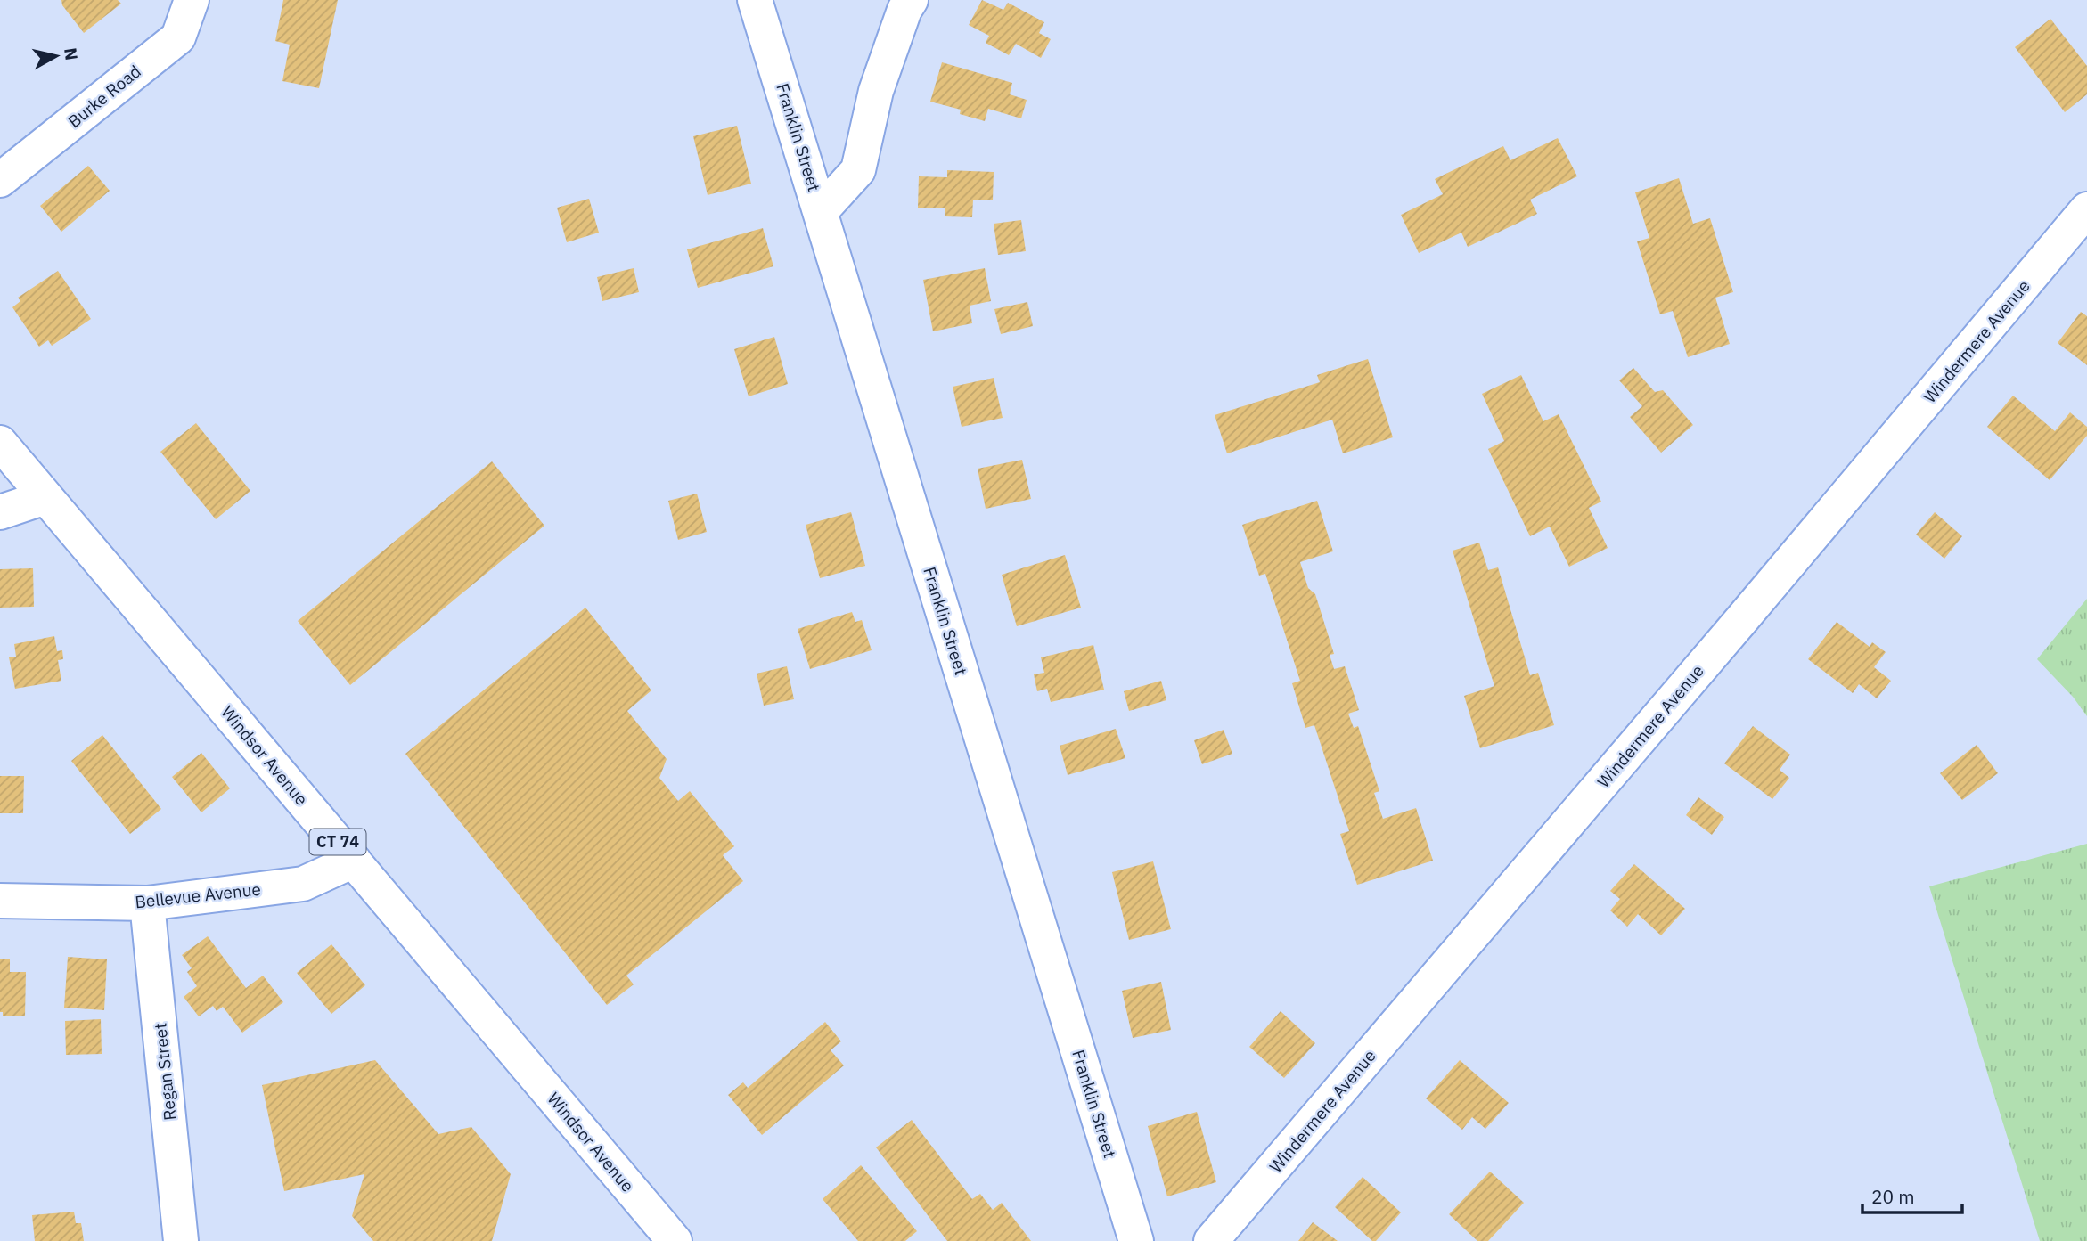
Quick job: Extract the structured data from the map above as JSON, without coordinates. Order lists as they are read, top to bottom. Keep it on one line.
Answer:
{"streets":{"street":["Burke Road","Franklin Street","Windermere Avenue","Windsor Avenue","CT 74","Bellevue Avenue","Regan Street"]},"crossings":[["Windsor Avenue","Bellevue Avenue"],["Bellevue Avenue","Regan Street"]],"scale_bar":"20 m","north":"right"}
